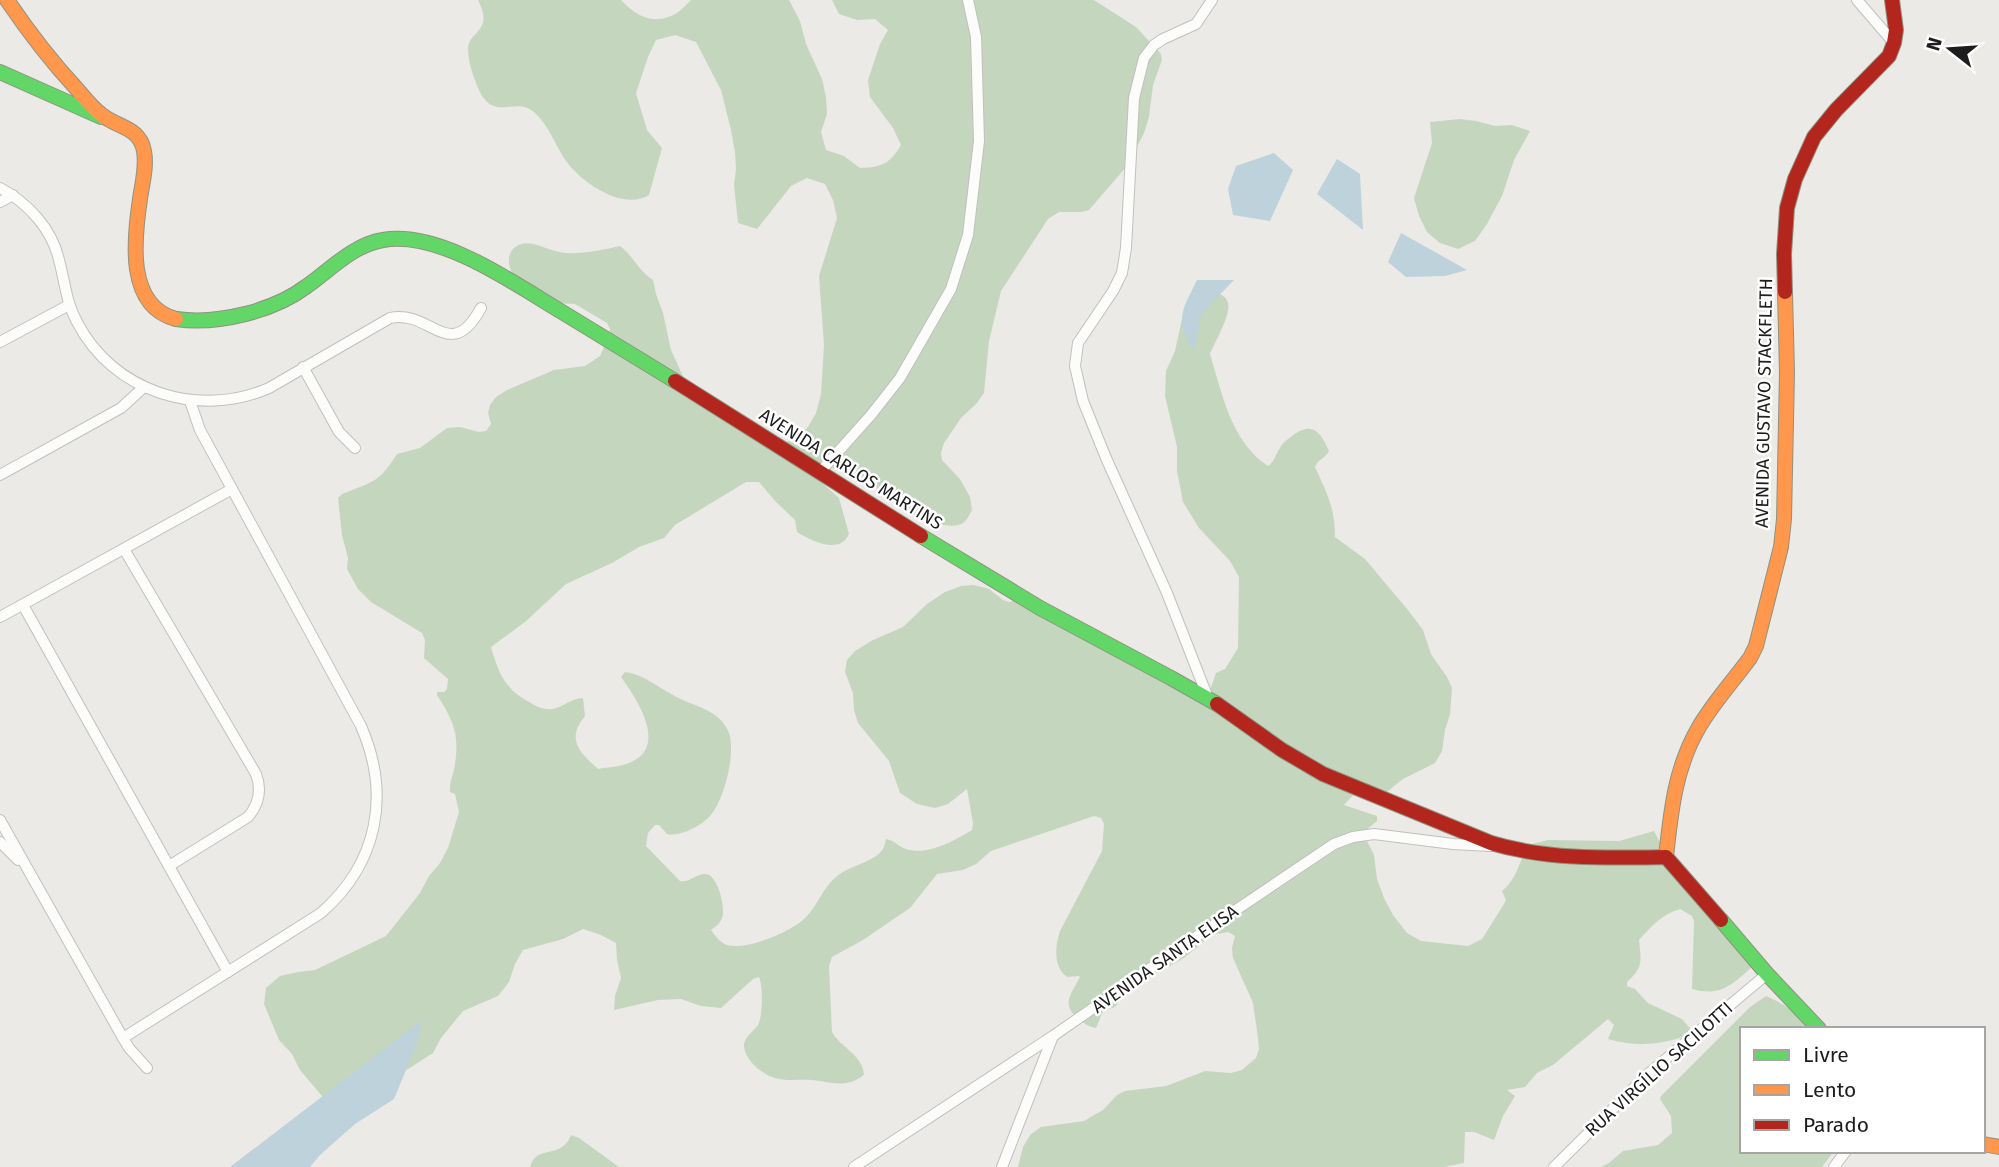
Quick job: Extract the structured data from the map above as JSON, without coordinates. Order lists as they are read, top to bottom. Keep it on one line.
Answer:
{"streets":{"street":["AVENIDA GUSTAVO STACKFLETH","AVENIDA CARLOS MARTINS","AVENIDA SANTA ELISA","RUA VIRGÍLIO SACILOTTI"]},"crossings":[["AVENIDA GUSTAVO STACKFLETH","AVENIDA CARLOS MARTINS"],["AVENIDA CARLOS MARTINS","AVENIDA SANTA ELISA"]],"legend":["Livre","Lento","Parado"],"north":"left"}
